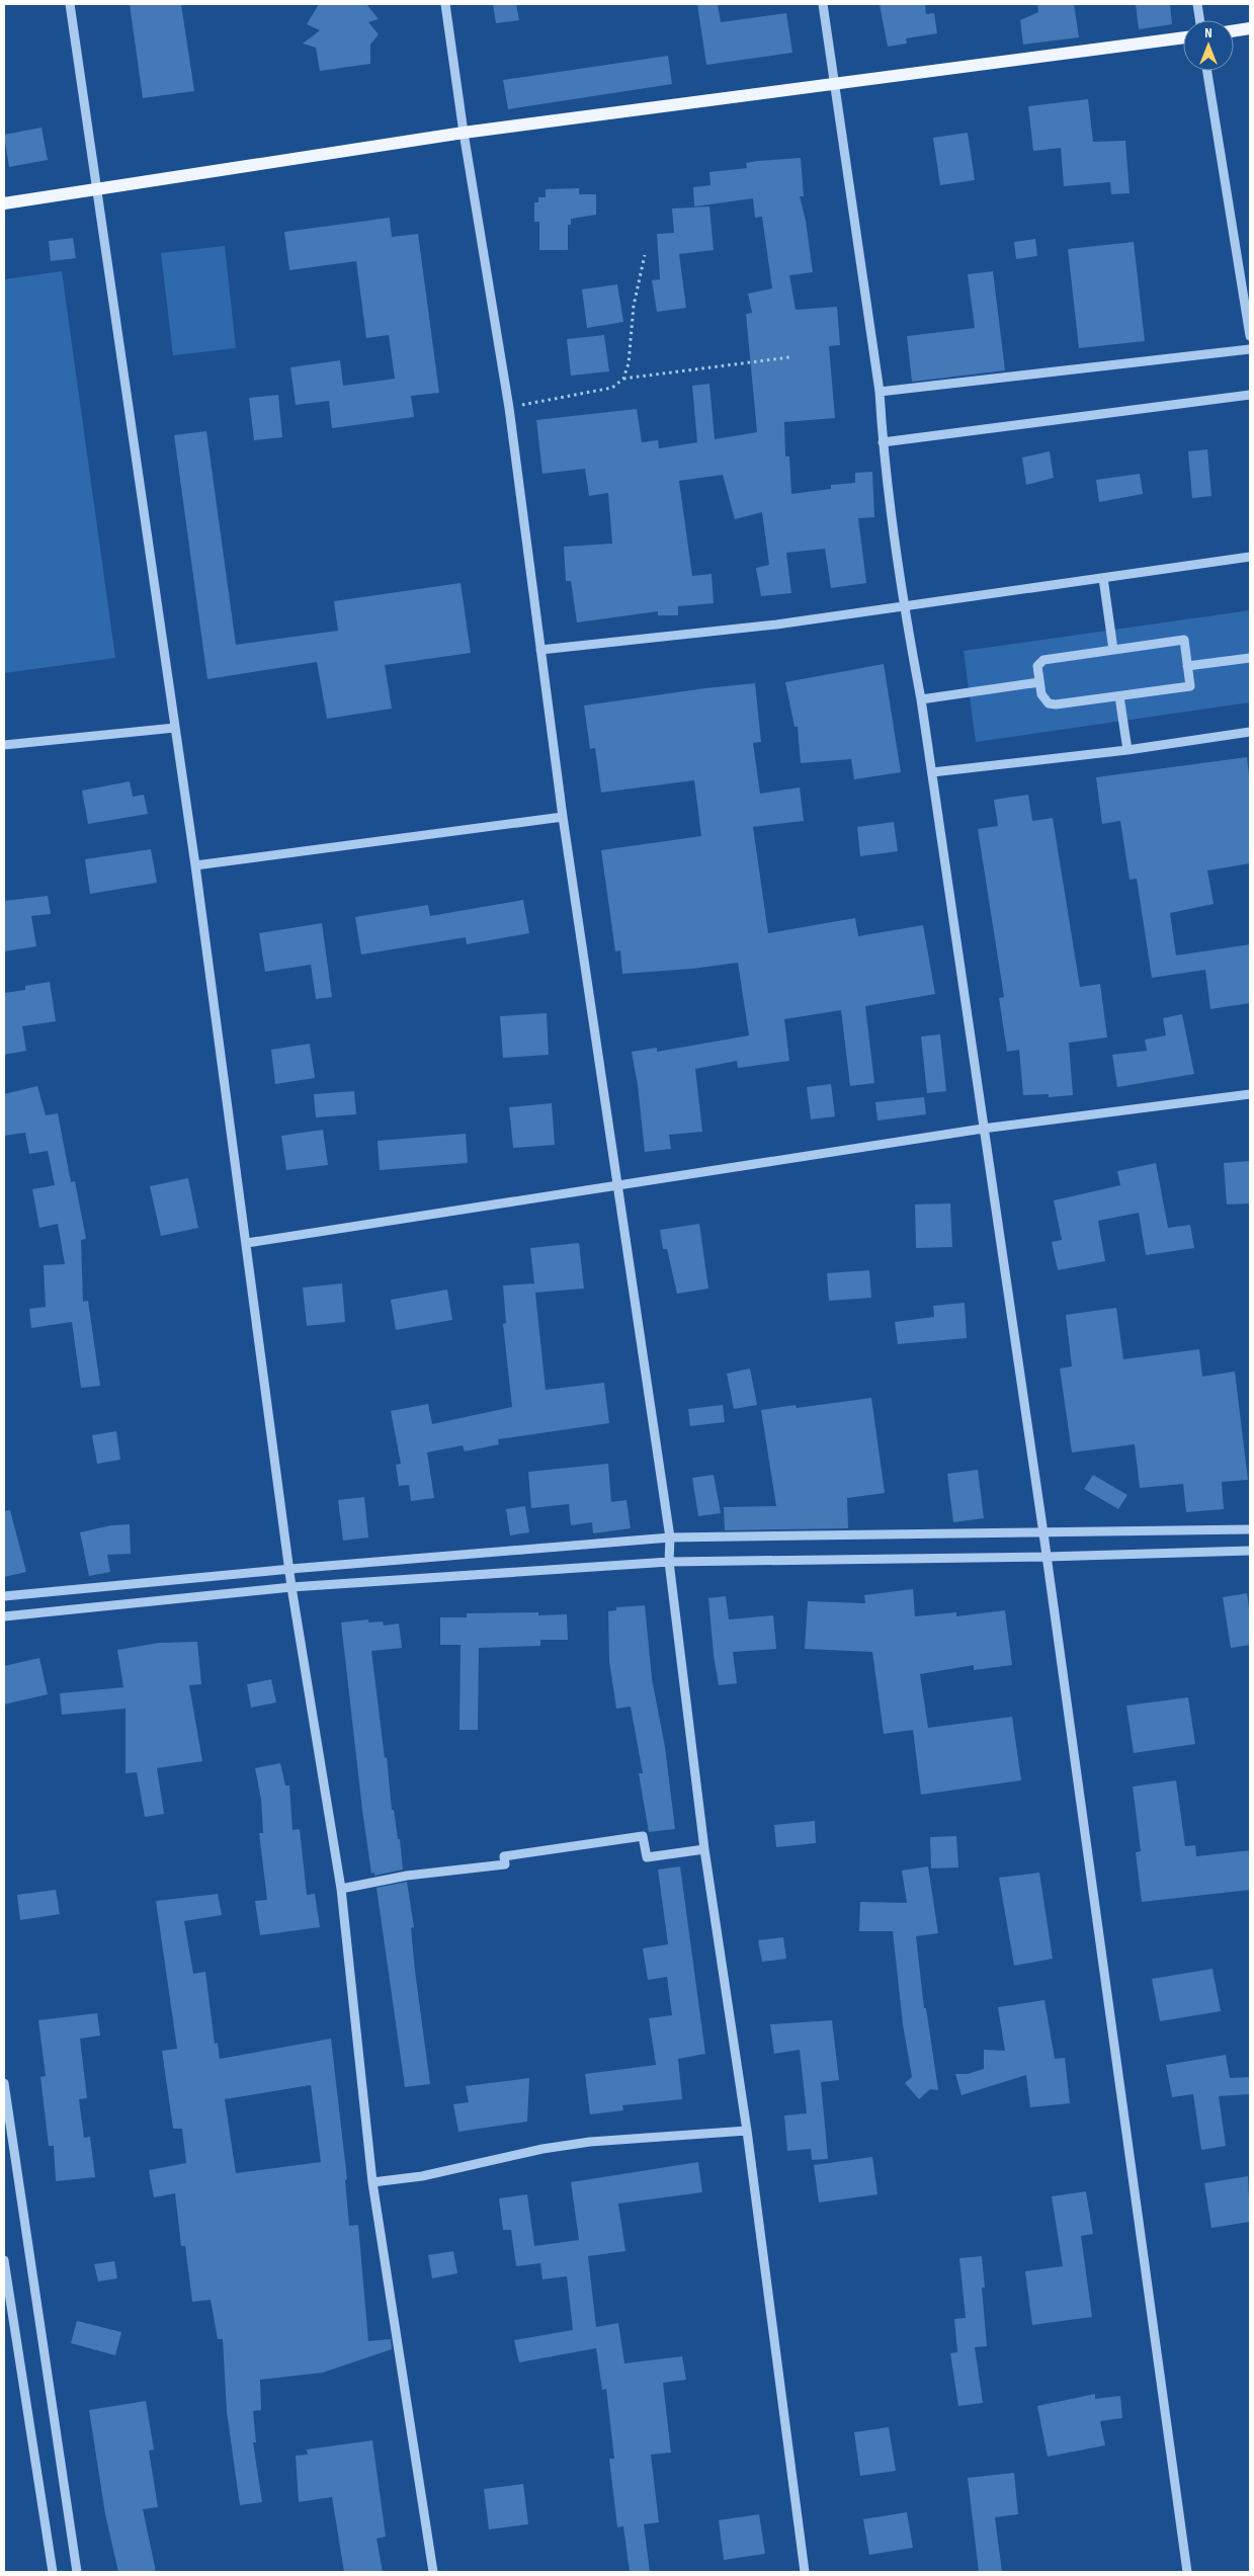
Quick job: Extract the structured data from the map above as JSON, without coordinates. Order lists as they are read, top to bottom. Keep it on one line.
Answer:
{"north":"top"}
